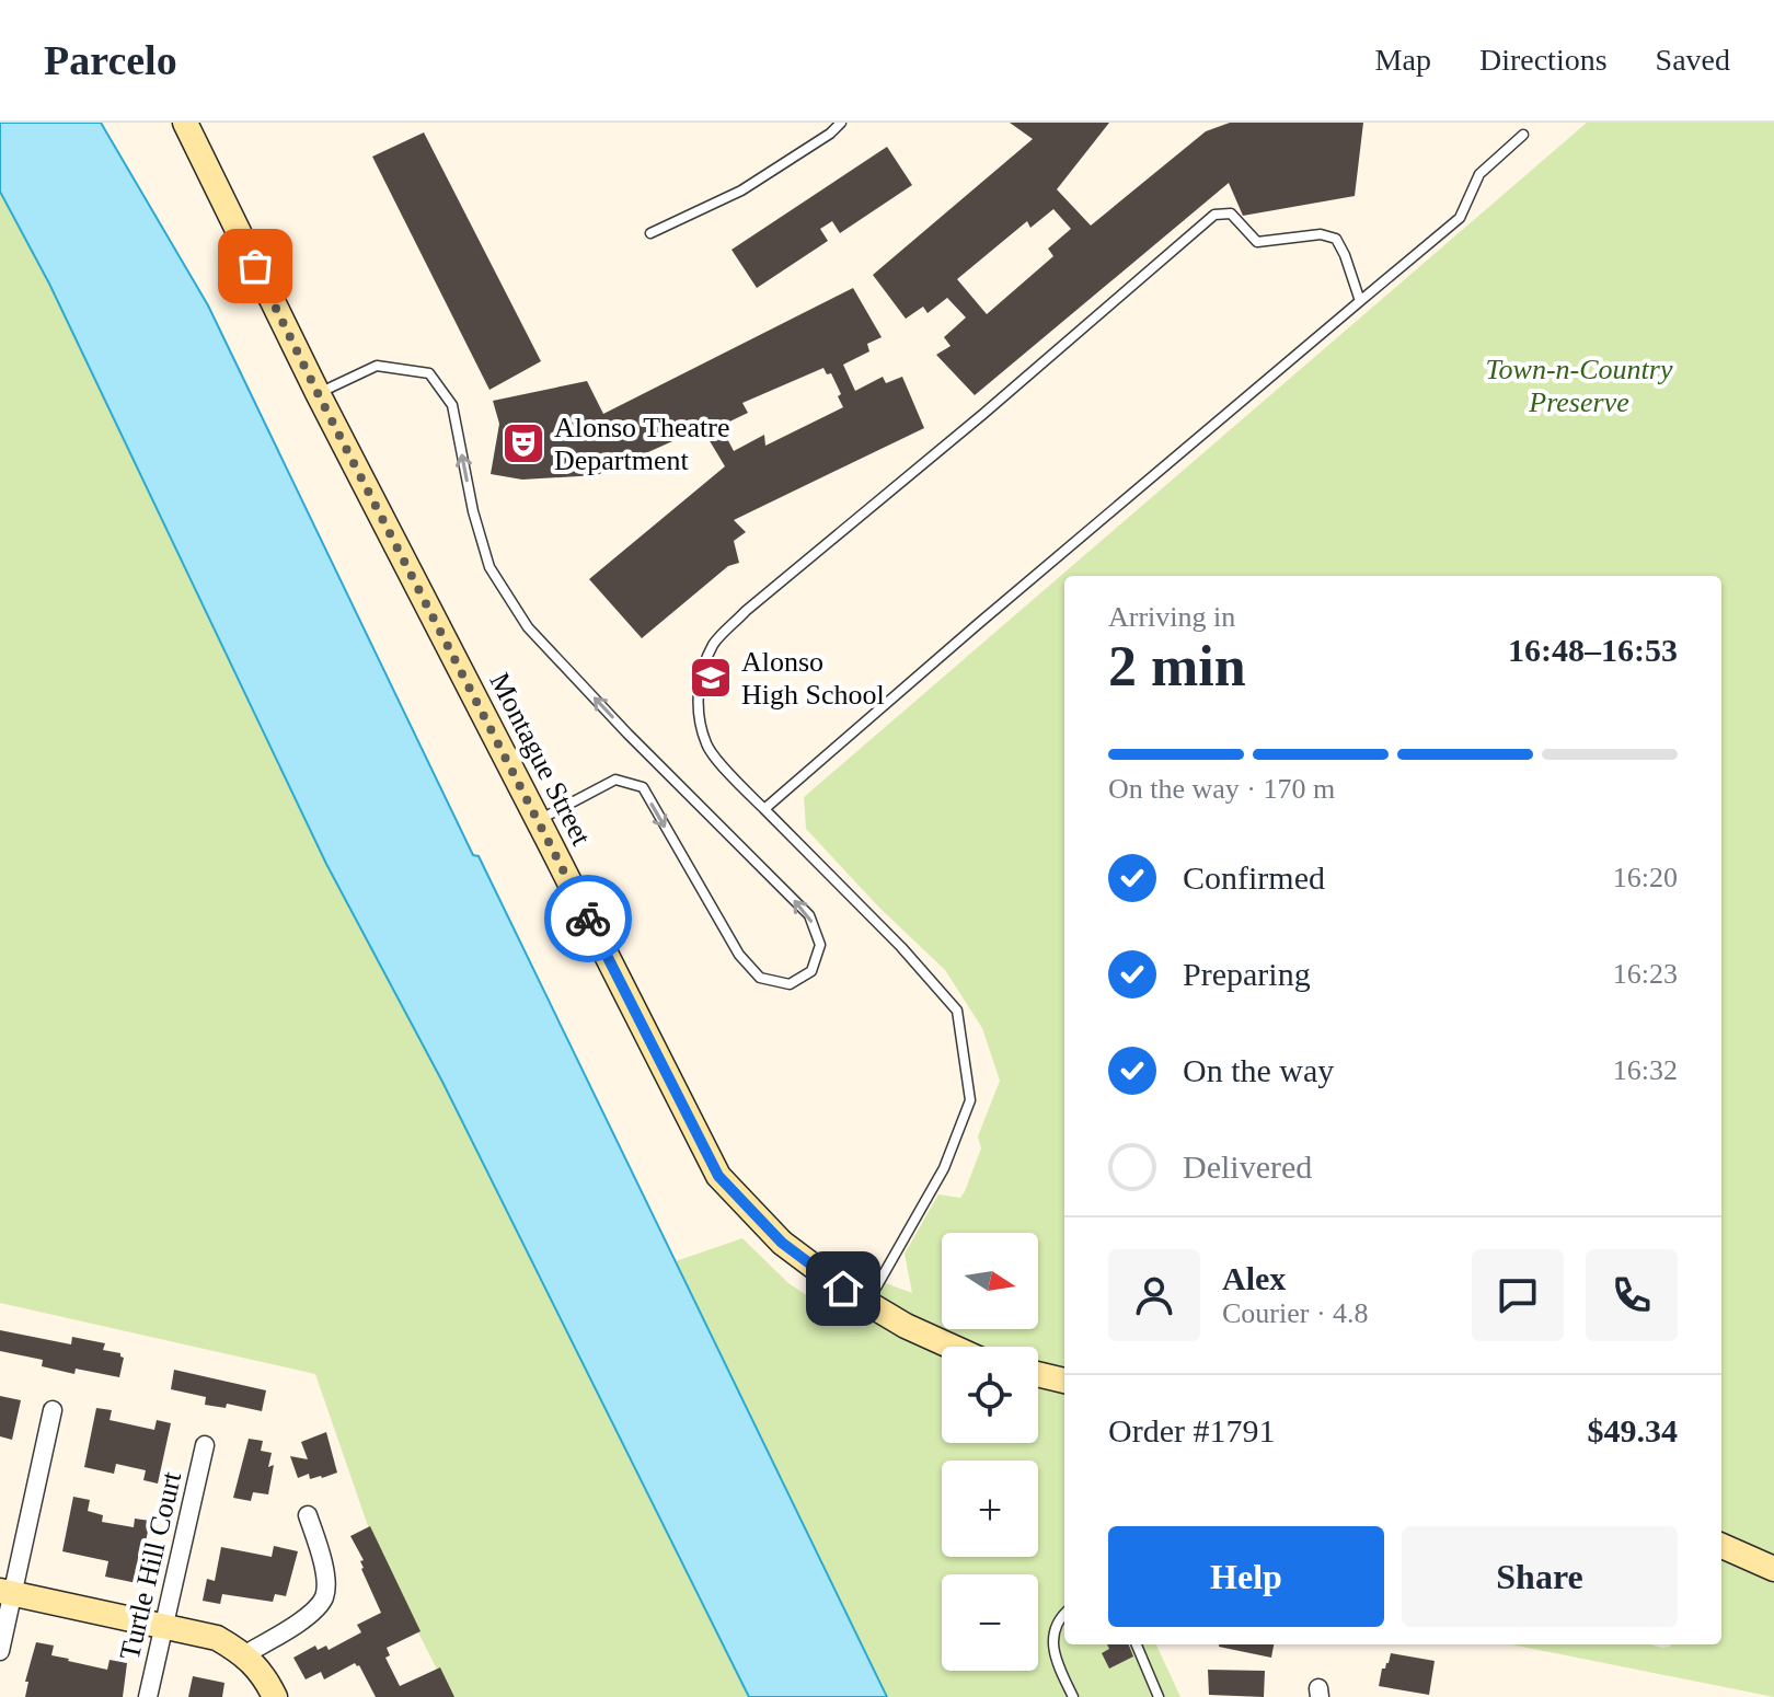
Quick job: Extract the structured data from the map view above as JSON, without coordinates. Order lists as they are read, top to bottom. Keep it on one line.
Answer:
{"streets":{"street":["Montague Street","Turtle Hill Court"]},"parks":["Town-n-Country Preserve"],"places":{"theatre":["Alonso Theatre Department"],"school or university":["Alonso High School"]},"north":"right","page":{"header":"Parcelo","nav":["Map","Directions","Saved"],"heading":["2 min","Arriving in","16:48–16:53"],"panel":["Alex","Courier · 4.8","Order #1791","$49.34"],"bar":"On the way · 170 m","list":[["Confirmed","16:20"],["Preparing","16:23"],["On the way","16:32"],"Delivered"],"map_buttons":["+","−"],"buttons":["Help","Share"]}}
